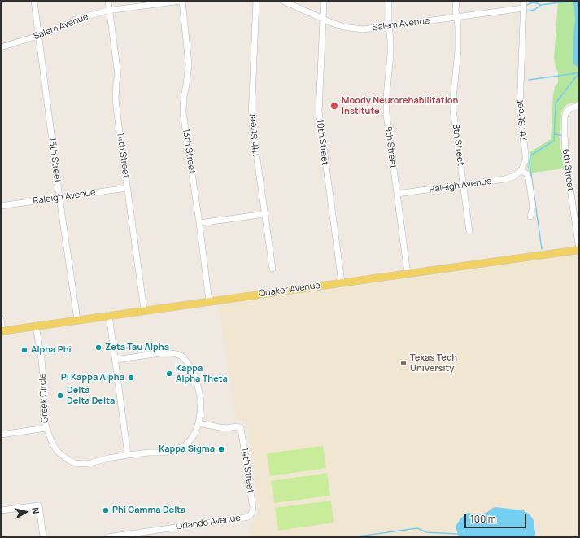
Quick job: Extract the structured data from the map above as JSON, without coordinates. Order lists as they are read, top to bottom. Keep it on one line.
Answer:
{"streets":{"main road":["Quaker Avenue"],"street":["Salem Avenue","7th Street","11th Street","10th Street","8th Street","9th Street","13th Street","14th Street","15th Street","6th Street","Raleigh Avenue","Greek Circle","Orlando Avenue"]},"crossings":[["Salem Avenue","7th Street"],["Salem Avenue","10th Street"],["Salem Avenue","8th Street"],["Salem Avenue","9th Street"],["Salem Avenue","13th Street"],["Salem Avenue","14th Street"],["Salem Avenue","15th Street"],["7th Street","Raleigh Avenue"],["10th Street","Quaker Avenue"],["8th Street","Raleigh Avenue"],["9th Street","Raleigh Avenue"],["9th Street","Quaker Avenue"],["13th Street","Quaker Avenue"],["14th Street","Raleigh Avenue"],["14th Street","Quaker Avenue"],["14th Street","Greek Circle"],["14th Street","Orlando Avenue"],["15th Street","Raleigh Avenue"],["15th Street","Quaker Avenue"],["6th Street","Quaker Avenue"],["Quaker Avenue","Greek Circle"]],"places":["Moody Neurorehabilitation Institute","Zeta Tau Alpha","Alpha Phi","Texas Tech University","Kappa Alpha Theta","Pi Kappa Alpha","Delta Delta Delta","Kappa Sigma","Phi Gamma Delta"],"scale_bar":"100 m","north":"right"}
